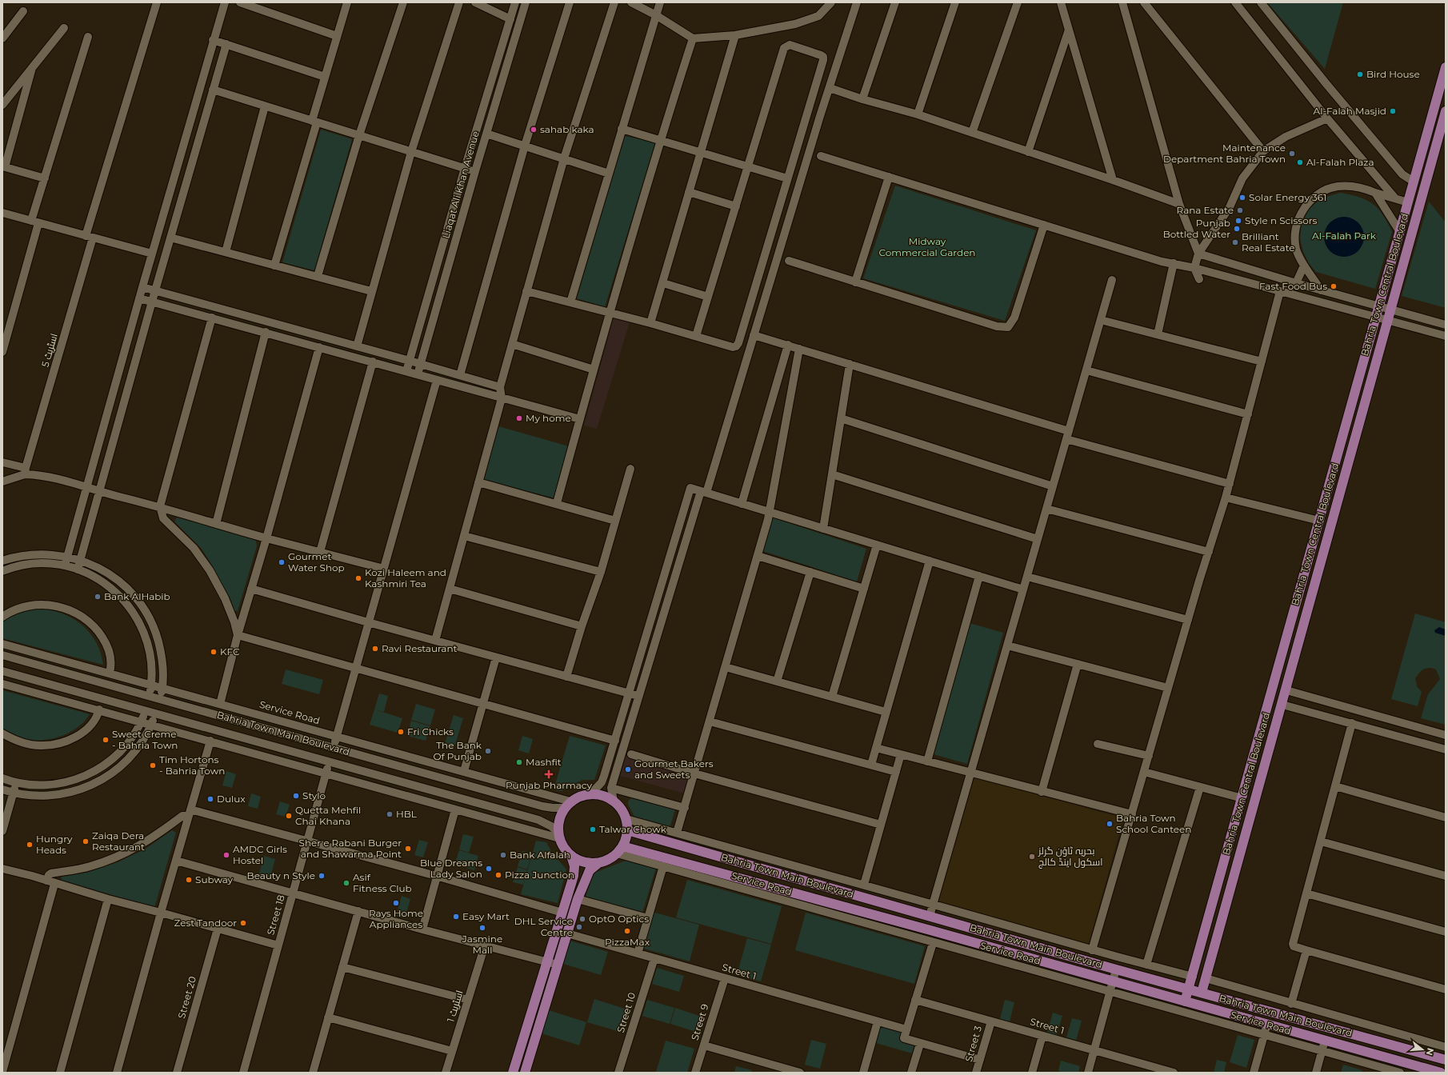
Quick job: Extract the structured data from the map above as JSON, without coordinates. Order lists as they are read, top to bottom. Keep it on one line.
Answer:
{"streets":{"main road":["Bahria Town Central Boulevard","Bahria Town Main Boulevard"],"street":["Liaqat Ali Khan Avenue","اسٹریٹ 5","Service Road","Street 18","Street 1","Street 20","اسٹریٹ 1","Street 10","Street 9","Street 3"]},"crossings":[["Bahria Town Central Boulevard","Bahria Town Main Boulevard"],["Service Road","Bahria Town Main Boulevard"],["Bahria Town Main Boulevard","Street 18"],["Street 1","Street 10"],["Street 1","Street 9"],["Street 1","Street 3"]],"parks":["Al-Falah Park","Midway Commercial Garden"],"places":{"other":["Bird House","Al-Falah Masjid","sahab kaka","Maintenance Department Bahria Town","Al-Falah Plaza","Solar Energy 361","Rana Estate","Style n Scissors","Punjab Bottled Water","Brilliant Real Estate","Fast Food Bus","My home","Gourmet Water Shop","Kozi Haleem and Kashmiri Tea","Bank AlHabib","Ravi Restaurant","KFC","Fri Chicks","Sweet Creme - Bahria Town","The Bank Of Punjab","Mashfit","Tim Hortons - Bahria Town","Gourmet Bakers and Sweets","Stylo","Dulux","HBL","Quetta Mehfil Chai Khana","Bahria Town School Canteen","Talwar Chowk","Zaiqa Dera Restaurant","Hungry Heads","Sher e Rabani Burger and Shawarma Point","AMDC Girls Hostel","Bank Alfalah","بحریہ ٹاؤن گرلز اسکول اینڈ کالج","Blue Dreams Lady Salon","Pizza Junction","Beauty n Style","Subway","Asif Fitness Club","Rays Home Appliances","Easy Mart","OptO Optics","Zest Tandoor","DHL Service Centre","Jasmine Mall","PizzaMax"],"health":["Punjab Pharmacy"]},"north":"right"}
